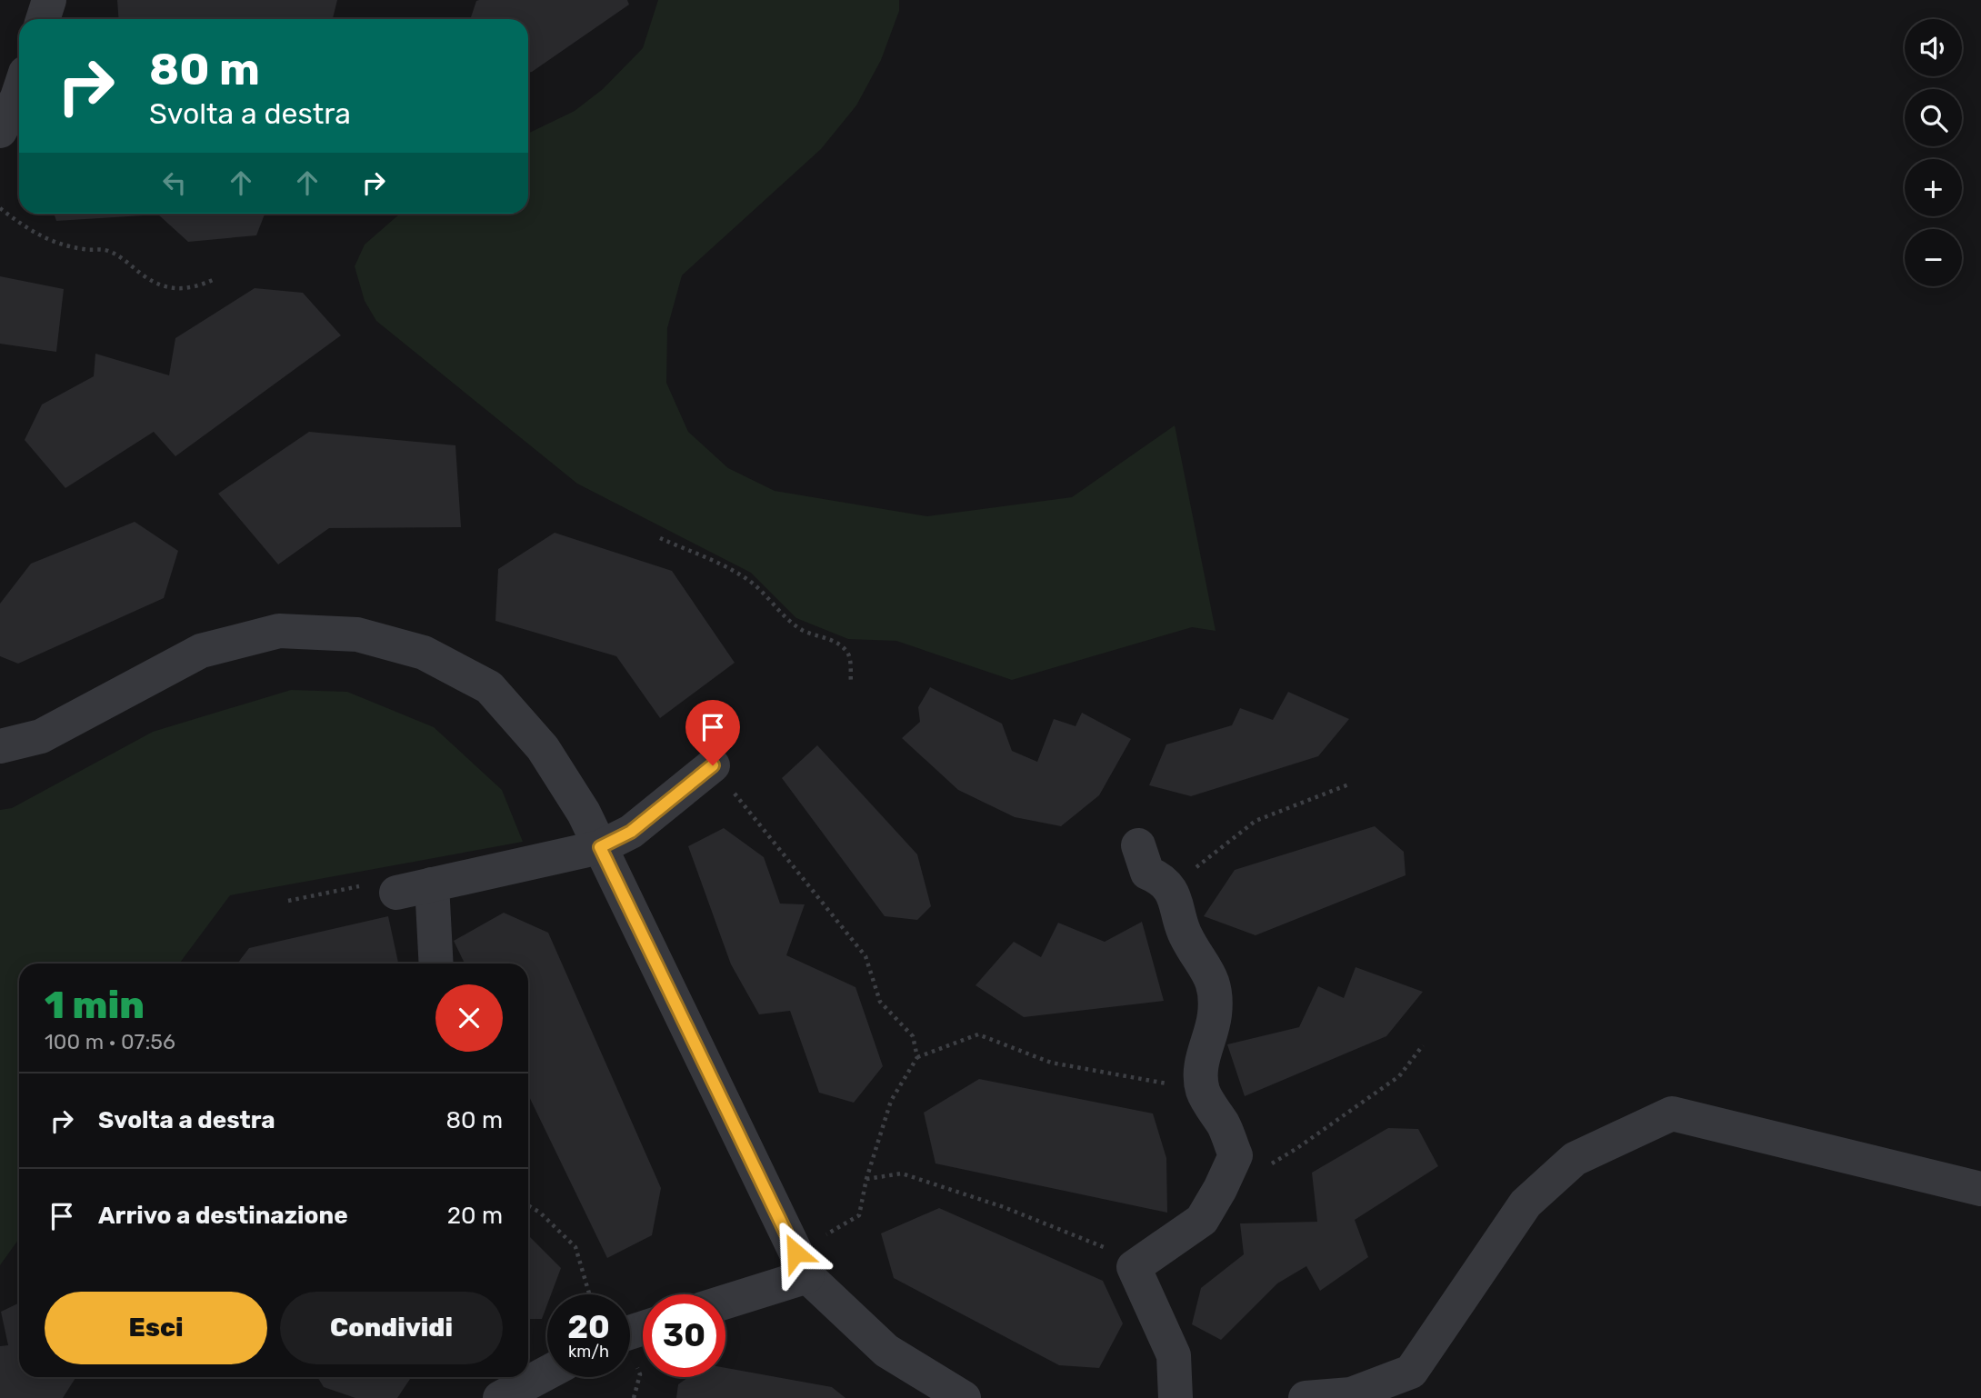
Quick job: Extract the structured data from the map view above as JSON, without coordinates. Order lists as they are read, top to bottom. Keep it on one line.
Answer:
{"page":{"map_buttons":["+","−"],"turn":["80 m","Svolta a destra"],"heading":["1 min","100 m · 07:56"],"list":[{"name":"Svolta a destra","value":"80 m"},{"name":"Arrivo a destinazione","value":"20 m"}],"buttons":["Esci","Condividi"],"speed":"20 km/h","limit":"30"}}
